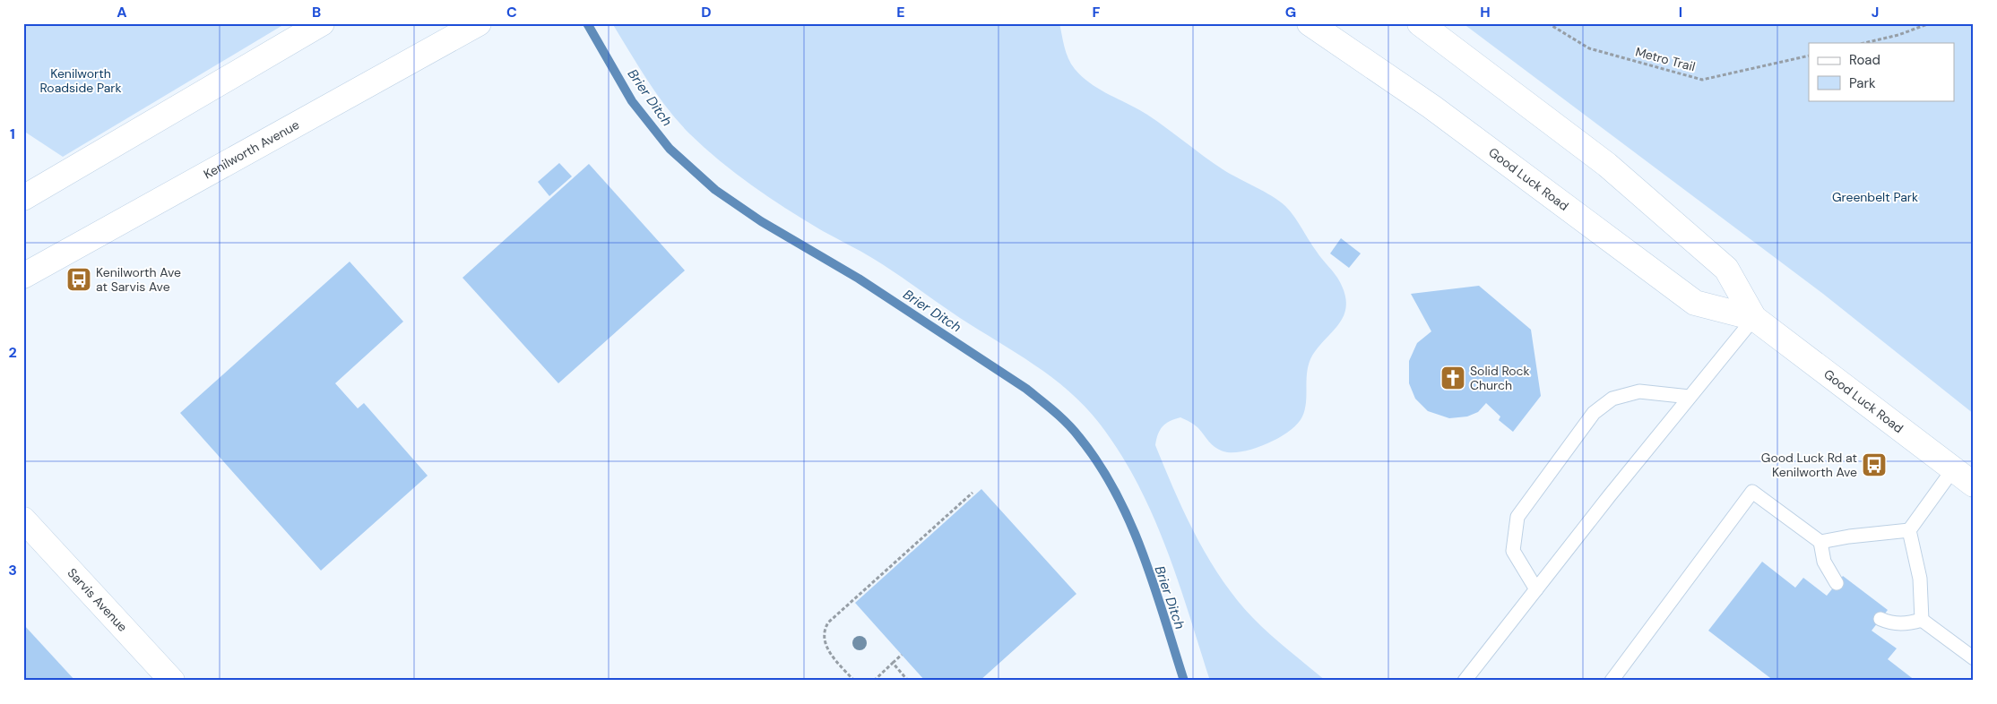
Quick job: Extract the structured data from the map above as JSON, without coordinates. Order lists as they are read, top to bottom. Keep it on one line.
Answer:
{"streets":{"main road":["Kenilworth Avenue","Good Luck Road","Sarvis Avenue"],"path":["Metro Trail"]},"water":["Brier Ditch"],"parks":["Kenilworth Roadside Park","Greenbelt Park"],"places":{"bus stop":["Kenilworth Ave at Sarvis Ave","Good Luck Rd at Kenilworth Ave"],"church":["Solid Rock Church"]},"legend":["Road","Park"],"grid":{"columns":["A","B","C","D","E","F","G","H","I","J"],"rows":["1","2","3"]}}
